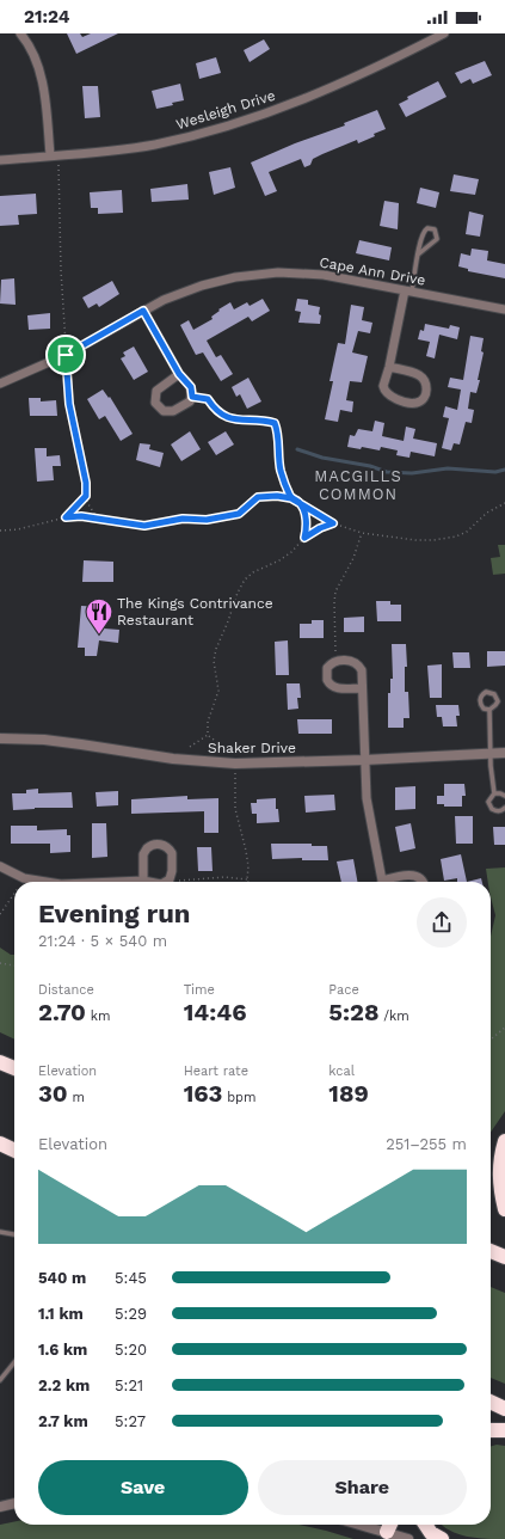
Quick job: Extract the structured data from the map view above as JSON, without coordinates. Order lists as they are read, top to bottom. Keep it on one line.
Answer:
{"streets":{"street":["Wesleigh Drive","Cape Ann Drive","Shaker Drive"]},"districts":["MACGILLS COMMON"],"places":{"restaurant":["The Kings Contrivance Restaurant"]},"page":{"status":"21:24","heading":["Evening run","21:24 · 5 × 540 m"],"stats":[["Distance","2.70 km"],["Time","14:46"],["Pace","5:28 /km"],["Elevation","30 m"],["Heart rate","163 bpm"],["kcal","189"]],"chart":["Elevation","251–255 m"],"list":[{"name":"540 m","note":"5:45"},{"name":"1.1 km","note":"5:29"},{"name":"1.6 km","note":"5:20"},{"name":"2.2 km","note":"5:21"},{"name":"2.7 km","note":"5:27"}],"buttons":["Save","Share"]}}
